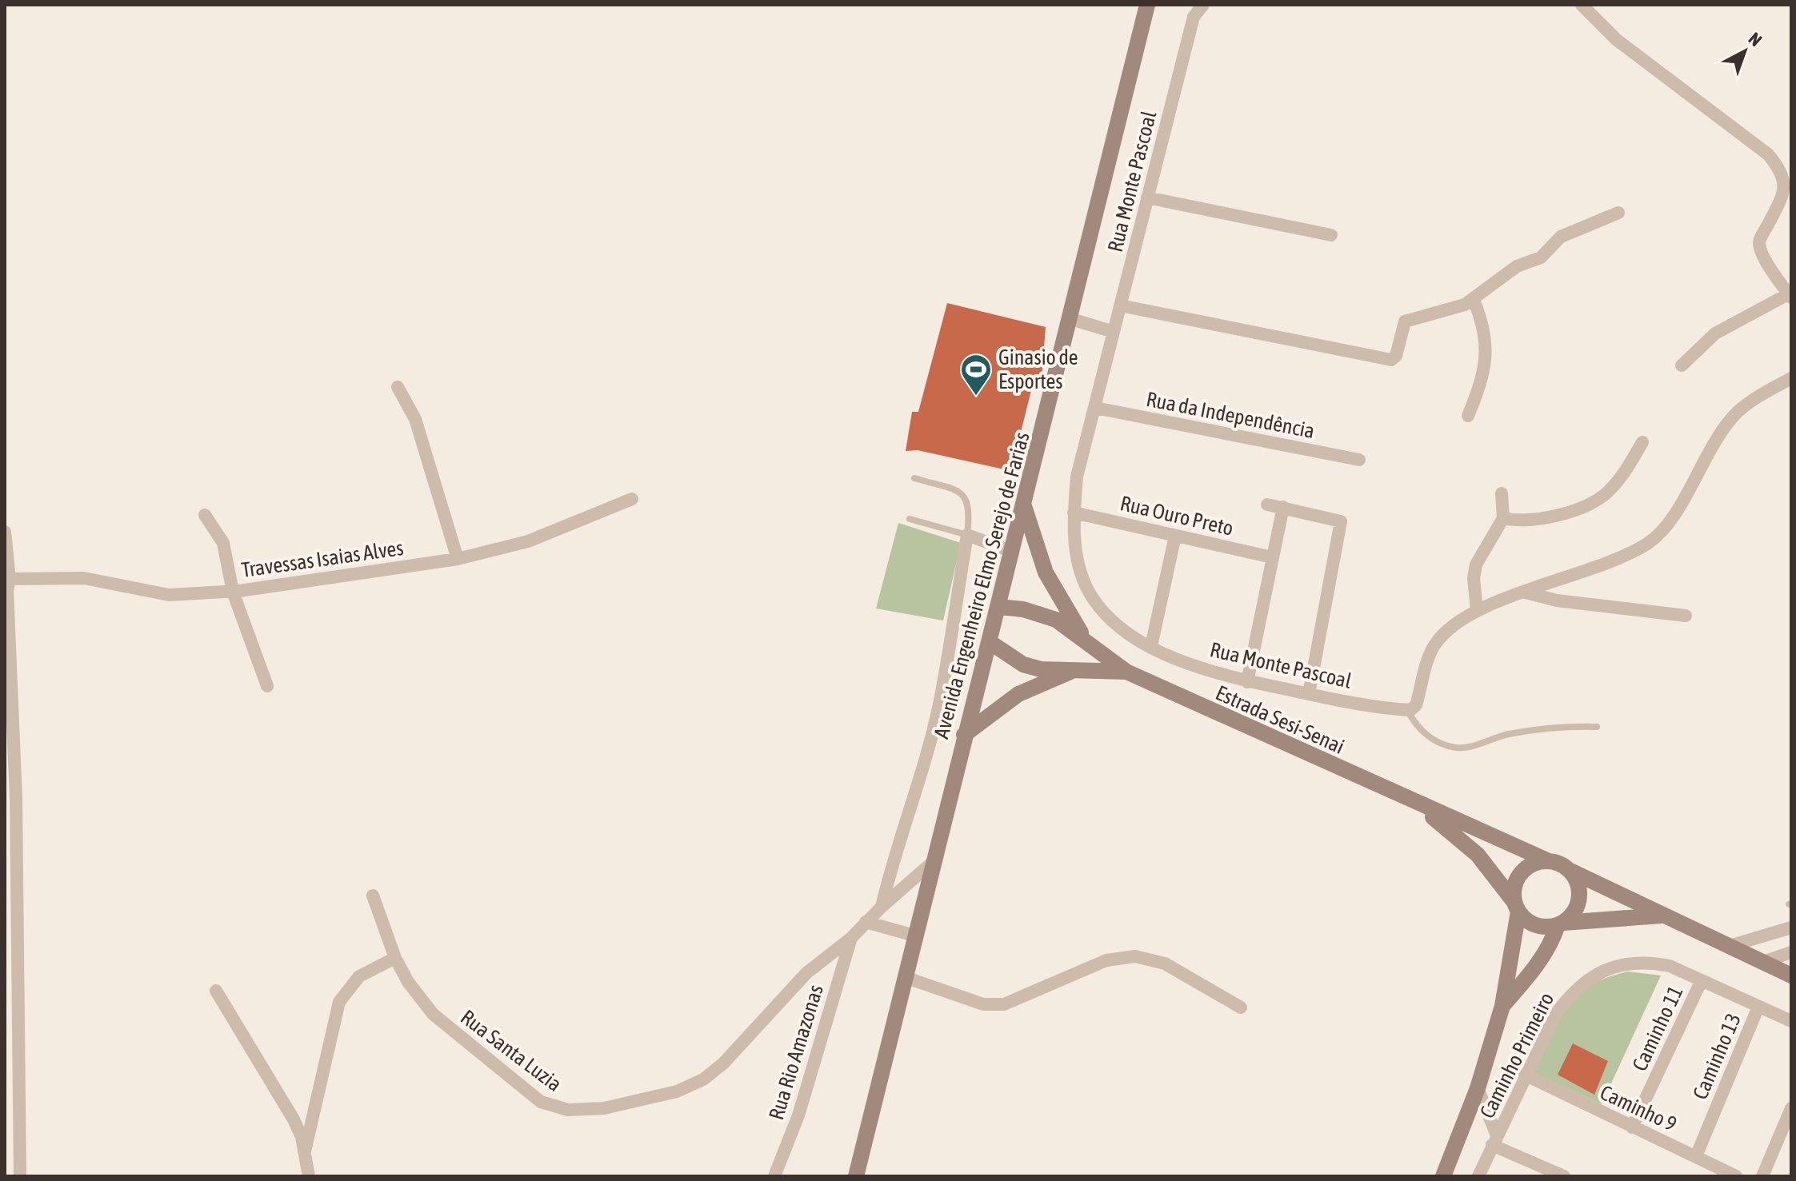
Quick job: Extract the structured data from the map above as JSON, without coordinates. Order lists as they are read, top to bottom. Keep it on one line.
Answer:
{"streets":{"street":["Rua Monte Pascoal","Rua da Independência","Rua Ouro Preto","Travessas Isaias Alves","Avenida Engenheiro Elmo Serejo de Farias","Estrada Sesi-Senai","Caminho 11","Rua Santa Luzia","Rua Rio Amazonas","Caminho Primeiro","Caminho 13","Caminho 9"]},"crossings":[["Rua Monte Pascoal","Rua da Independência"],["Rua Monte Pascoal","Rua Ouro Preto"],["Avenida Engenheiro Elmo Serejo de Farias","Estrada Sesi-Senai"],["Caminho 11","Caminho Primeiro"],["Caminho 11","Caminho 9"],["Rua Santa Luzia","Rua Rio Amazonas"],["Caminho Primeiro","Caminho 13"],["Caminho Primeiro","Caminho 9"],["Caminho 13","Caminho 9"]],"places":{"sports":["Ginasio de Esportes"]},"north":"top right"}
